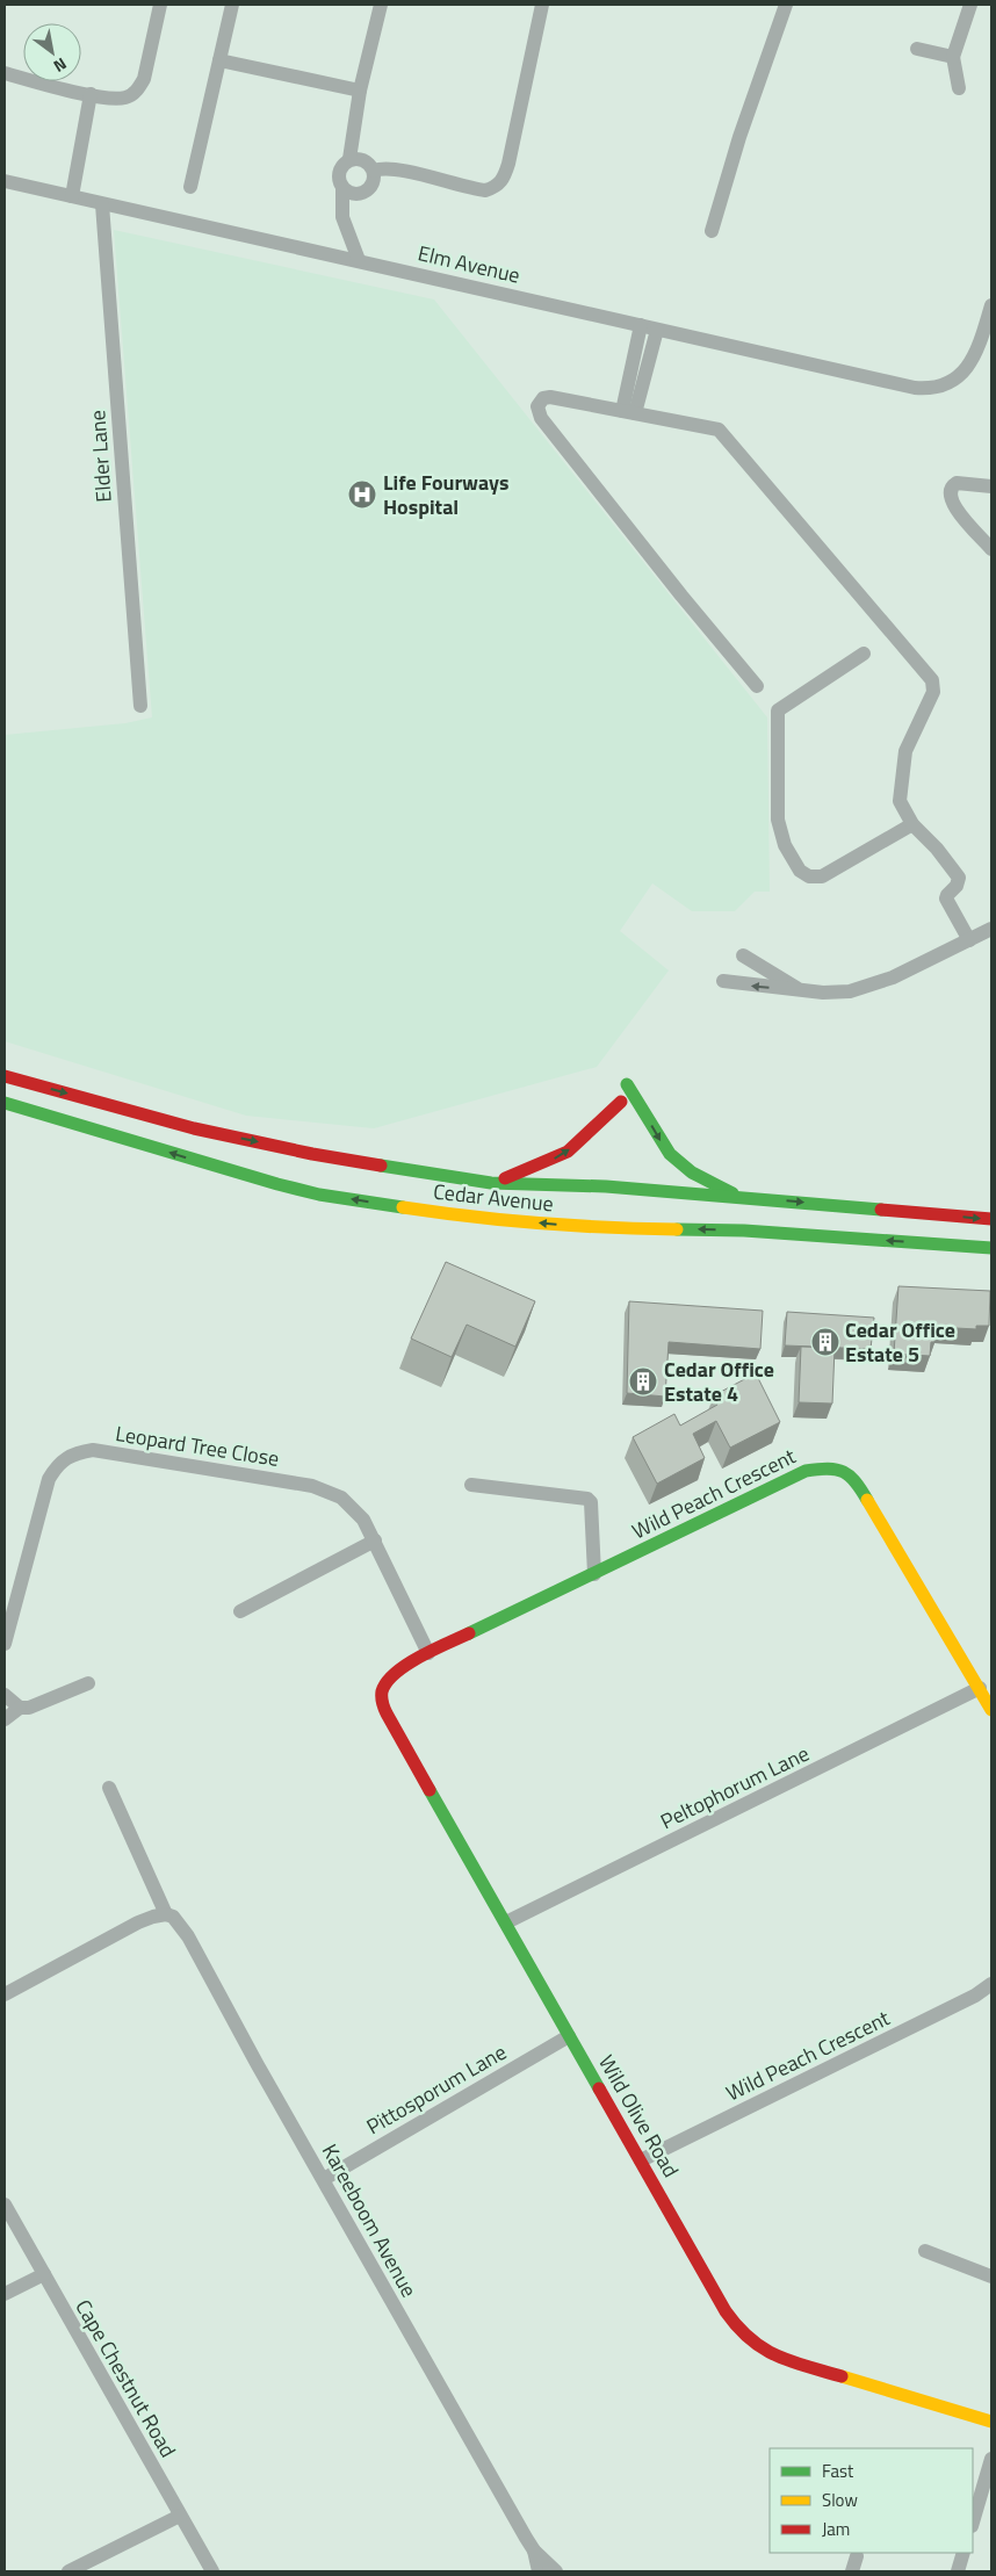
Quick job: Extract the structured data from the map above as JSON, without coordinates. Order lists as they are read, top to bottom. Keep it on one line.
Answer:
{"streets":{"main road":["Cedar Avenue","Wild Peach Crescent","Wild Olive Road"],"street":["Elm Avenue","Elder Lane","Leopard Tree Close","Peltophorum Lane","Pittosporum Lane","Kareeboom Avenue","Cape Chestnut Road"]},"crossings":[["Elm Avenue","Elder Lane"],["Leopard Tree Close","Wild Peach Crescent"],["Wild Peach Crescent","Peltophorum Lane"],["Wild Peach Crescent","Wild Olive Road"],["Peltophorum Lane","Wild Olive Road"],["Pittosporum Lane","Wild Olive Road"],["Pittosporum Lane","Kareeboom Avenue"]],"places":{"hospital":["Life Fourways Hospital"],"building":["Cedar Office Estate 5","Cedar Office Estate 4"]},"legend":["Fast","Slow","Jam"],"north":"bottom right"}
